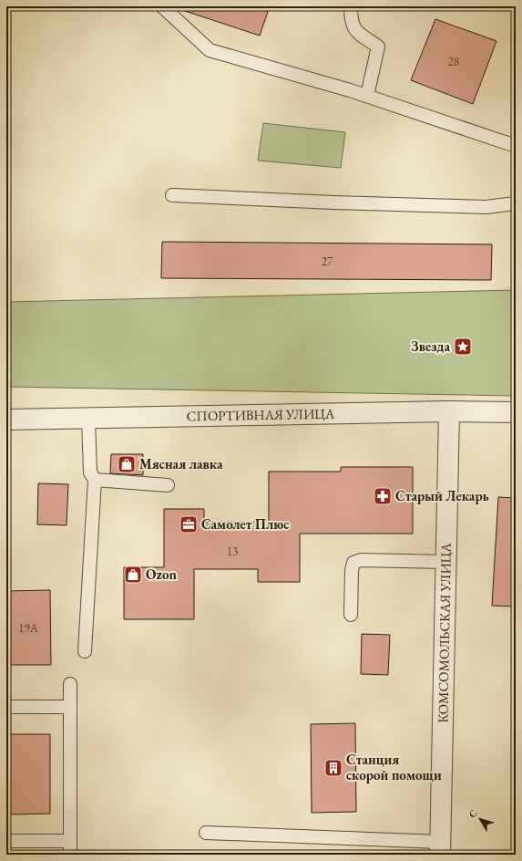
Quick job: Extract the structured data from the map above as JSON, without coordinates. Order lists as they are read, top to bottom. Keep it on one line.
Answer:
{"streets":{"street":["СПОРТИВНАЯ УЛИЦА","КОМСОМОЛЬСКАЯ УЛИЦА"]},"crossings":[["СПОРТИВНАЯ УЛИЦА","КОМСОМОЛЬСКАЯ УЛИЦА"]],"places":{"place":["Звезда"],"shop":["Мясная лавка","Ozon"],"pharmacy":["Старый Лекарь"],"office":["Самолет Плюс"],"building":["Станция скорой помощи"]},"house_numbers":["28","27","13","19А"],"north":"top left"}
